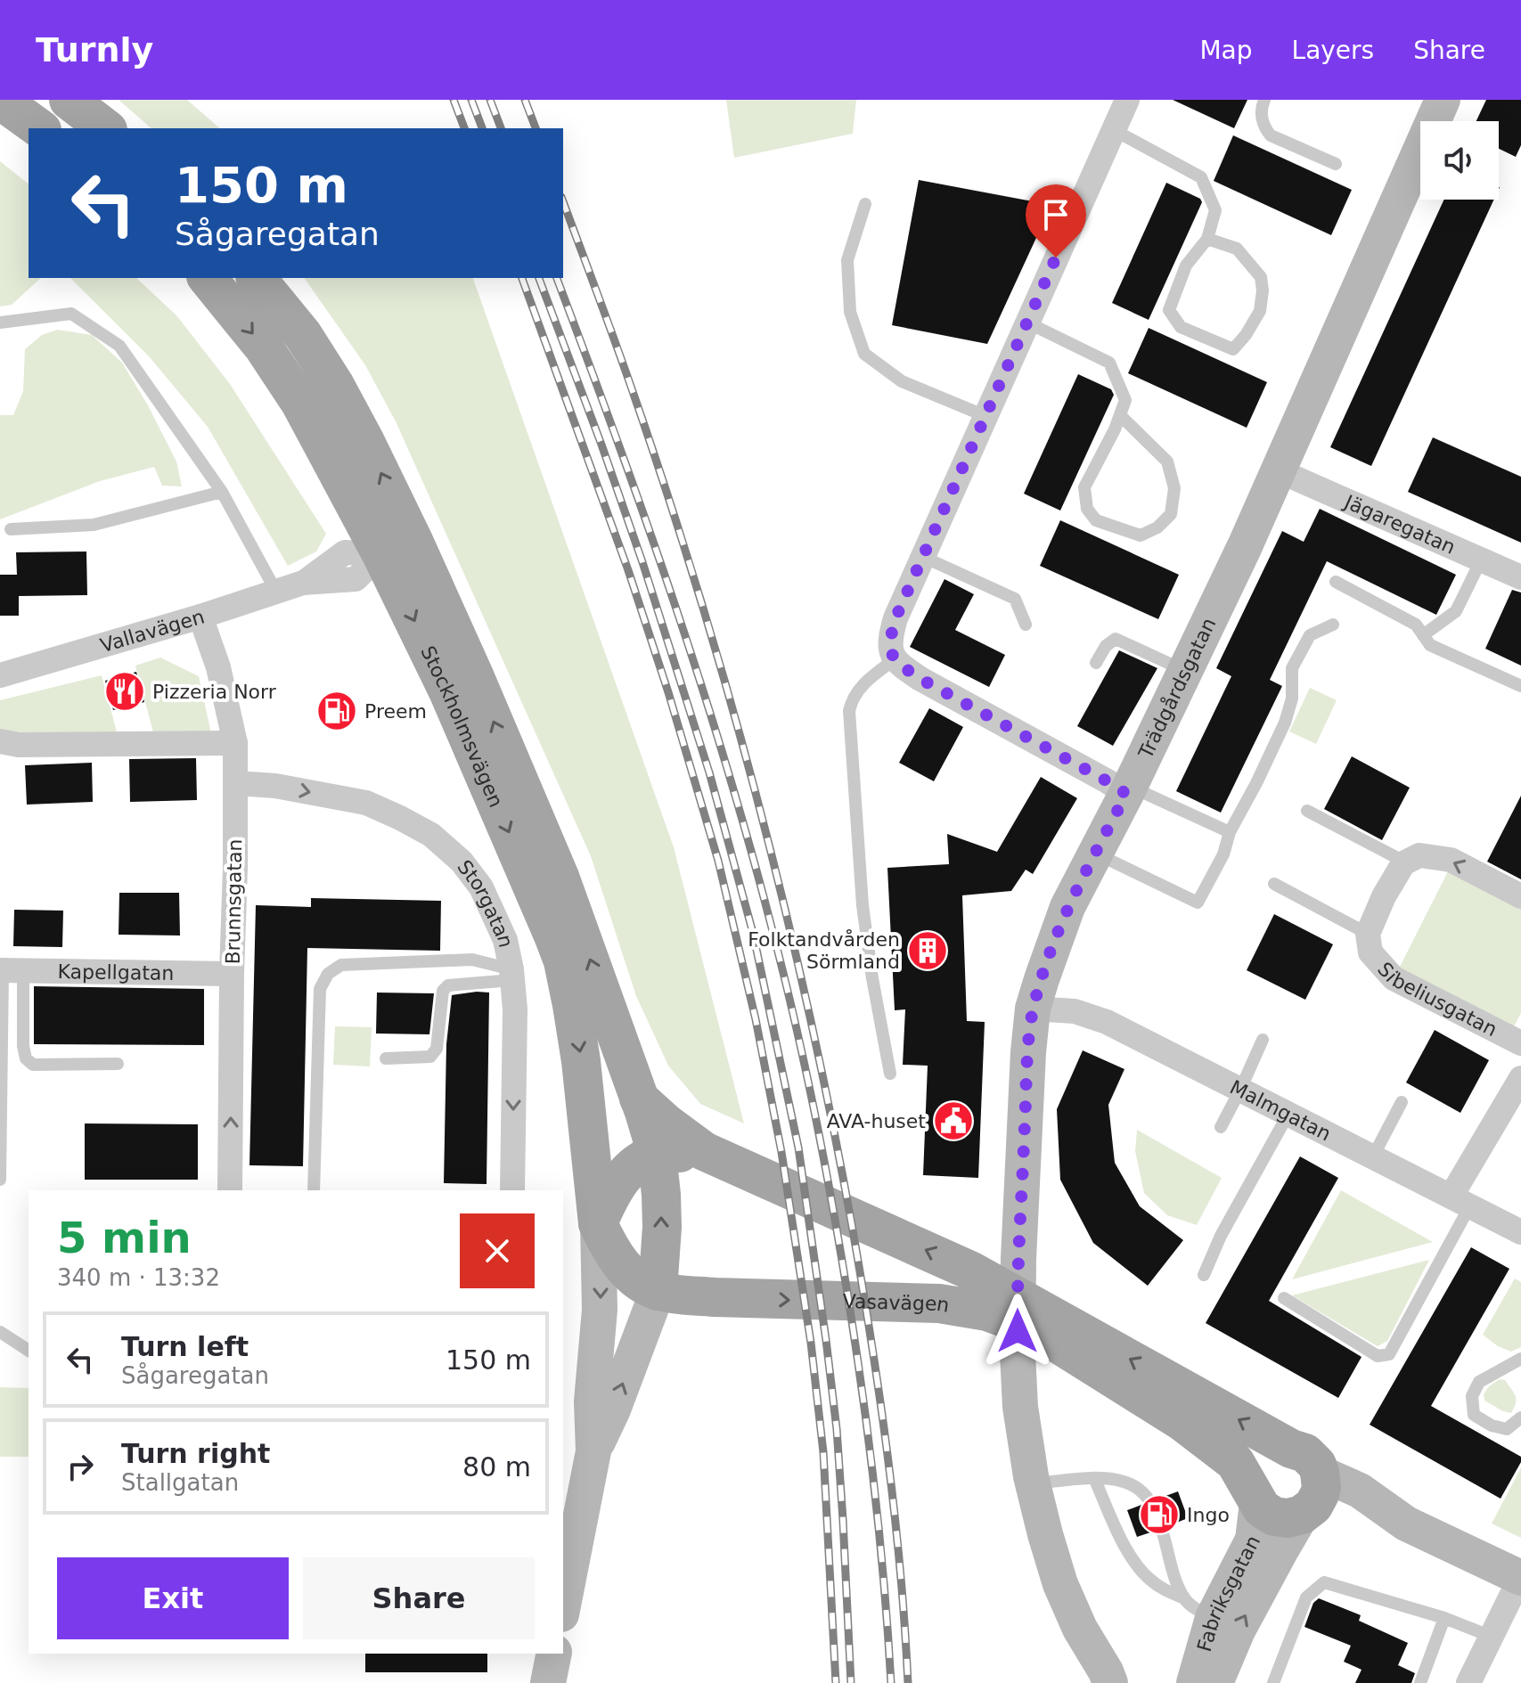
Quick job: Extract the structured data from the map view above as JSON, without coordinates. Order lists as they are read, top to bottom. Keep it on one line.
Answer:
{"streets":{"main road":["Stockholmsvägen","Vasavägen"],"street":["Jägaregatan","Vallavägen","Trädgårdsgatan","Brunnsgatan","Storgatan","Kapellgatan","Sibeliusgatan","Malmgatan","Fabriksgatan"]},"crossings":[["Jägaregatan","Trädgårdsgatan"],["Vallavägen","Stockholmsvägen"],["Vallavägen","Brunnsgatan"],["Trädgårdsgatan","Malmgatan"],["Stockholmsvägen","Vasavägen"],["Brunnsgatan","Storgatan"],["Brunnsgatan","Kapellgatan"],["Vasavägen","Fabriksgatan"]],"one_way":["Brunnsgatan","Storgatan"],"places":{"restaurant":["Pizzeria Norr"],"fuel station":["Preem","Ingo"],"building":["Folktandvården Sörmland"],"public building":["AVA-huset"]},"page":{"header":"Turnly","nav":["Map","Layers","Share"],"turn":["150 m","Sågaregatan"],"heading":["5 min","340 m · 13:32"],"list":[{"name":"Turn left","note":"Sågaregatan","value":"150 m"},{"name":"Turn right","note":"Stallgatan","value":"80 m"}],"buttons":["Exit","Share"]}}
